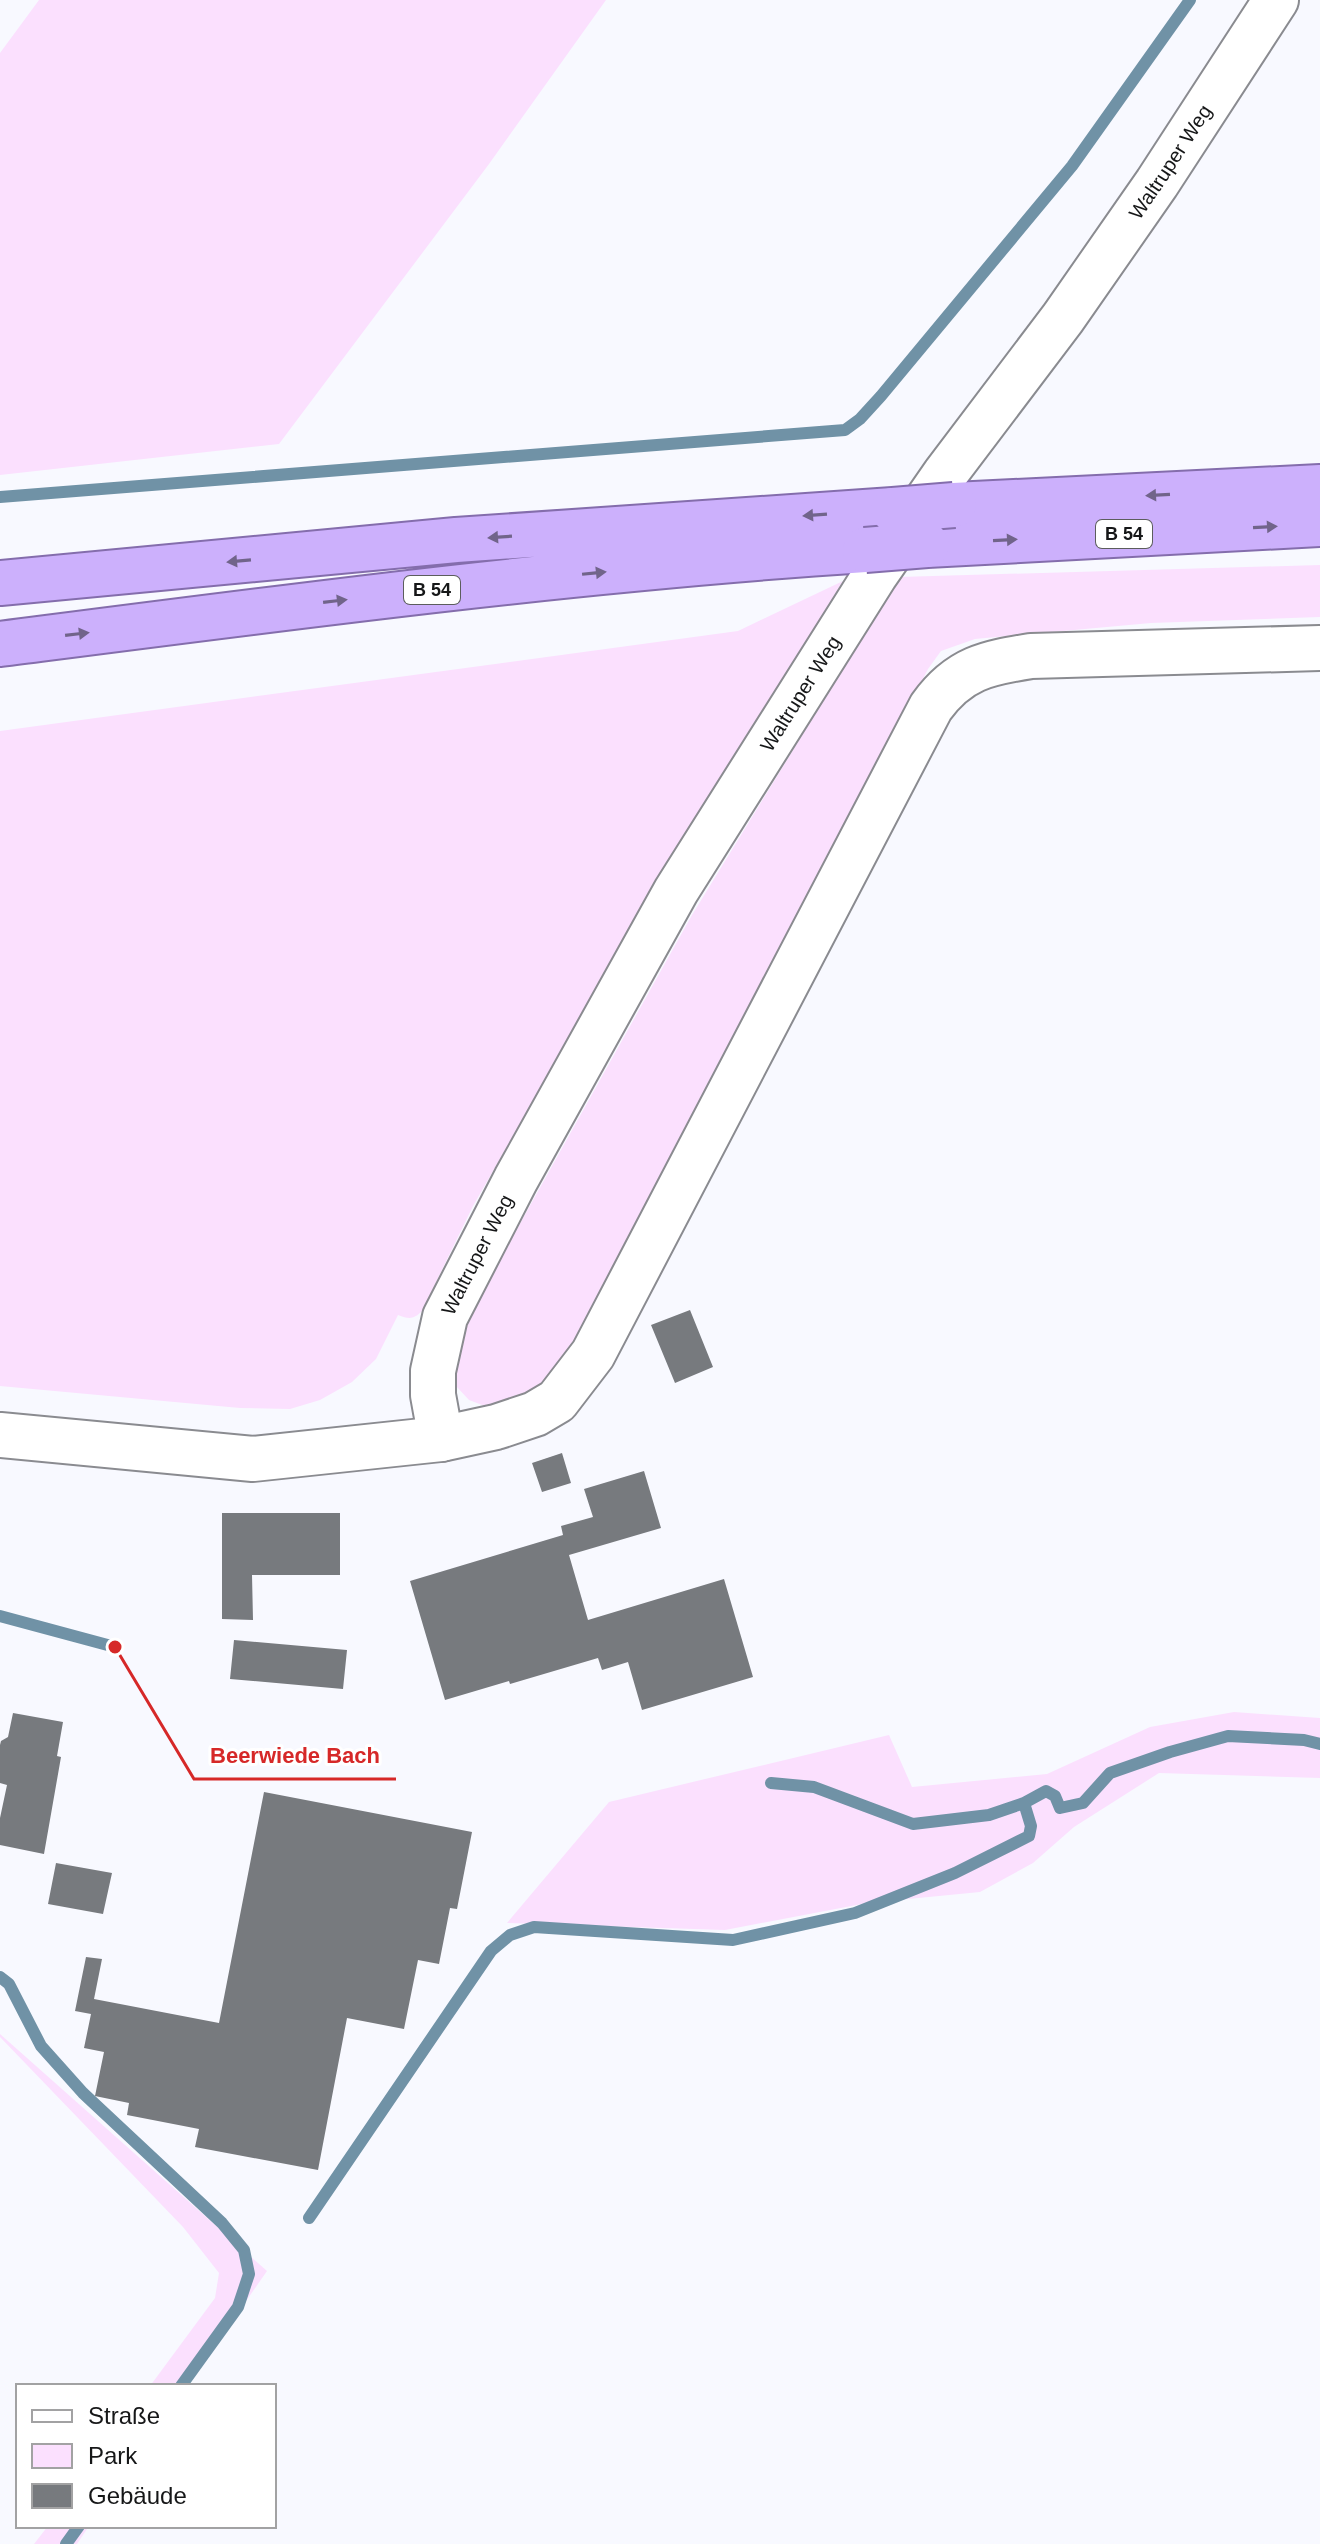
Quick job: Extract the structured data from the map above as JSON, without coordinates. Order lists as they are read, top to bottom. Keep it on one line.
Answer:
{"streets":{"highway":["B 54"],"street":["Waltruper Weg"]},"places":["Beerwiede Bach"],"legend":["Straße","Park","Gebäude"]}
